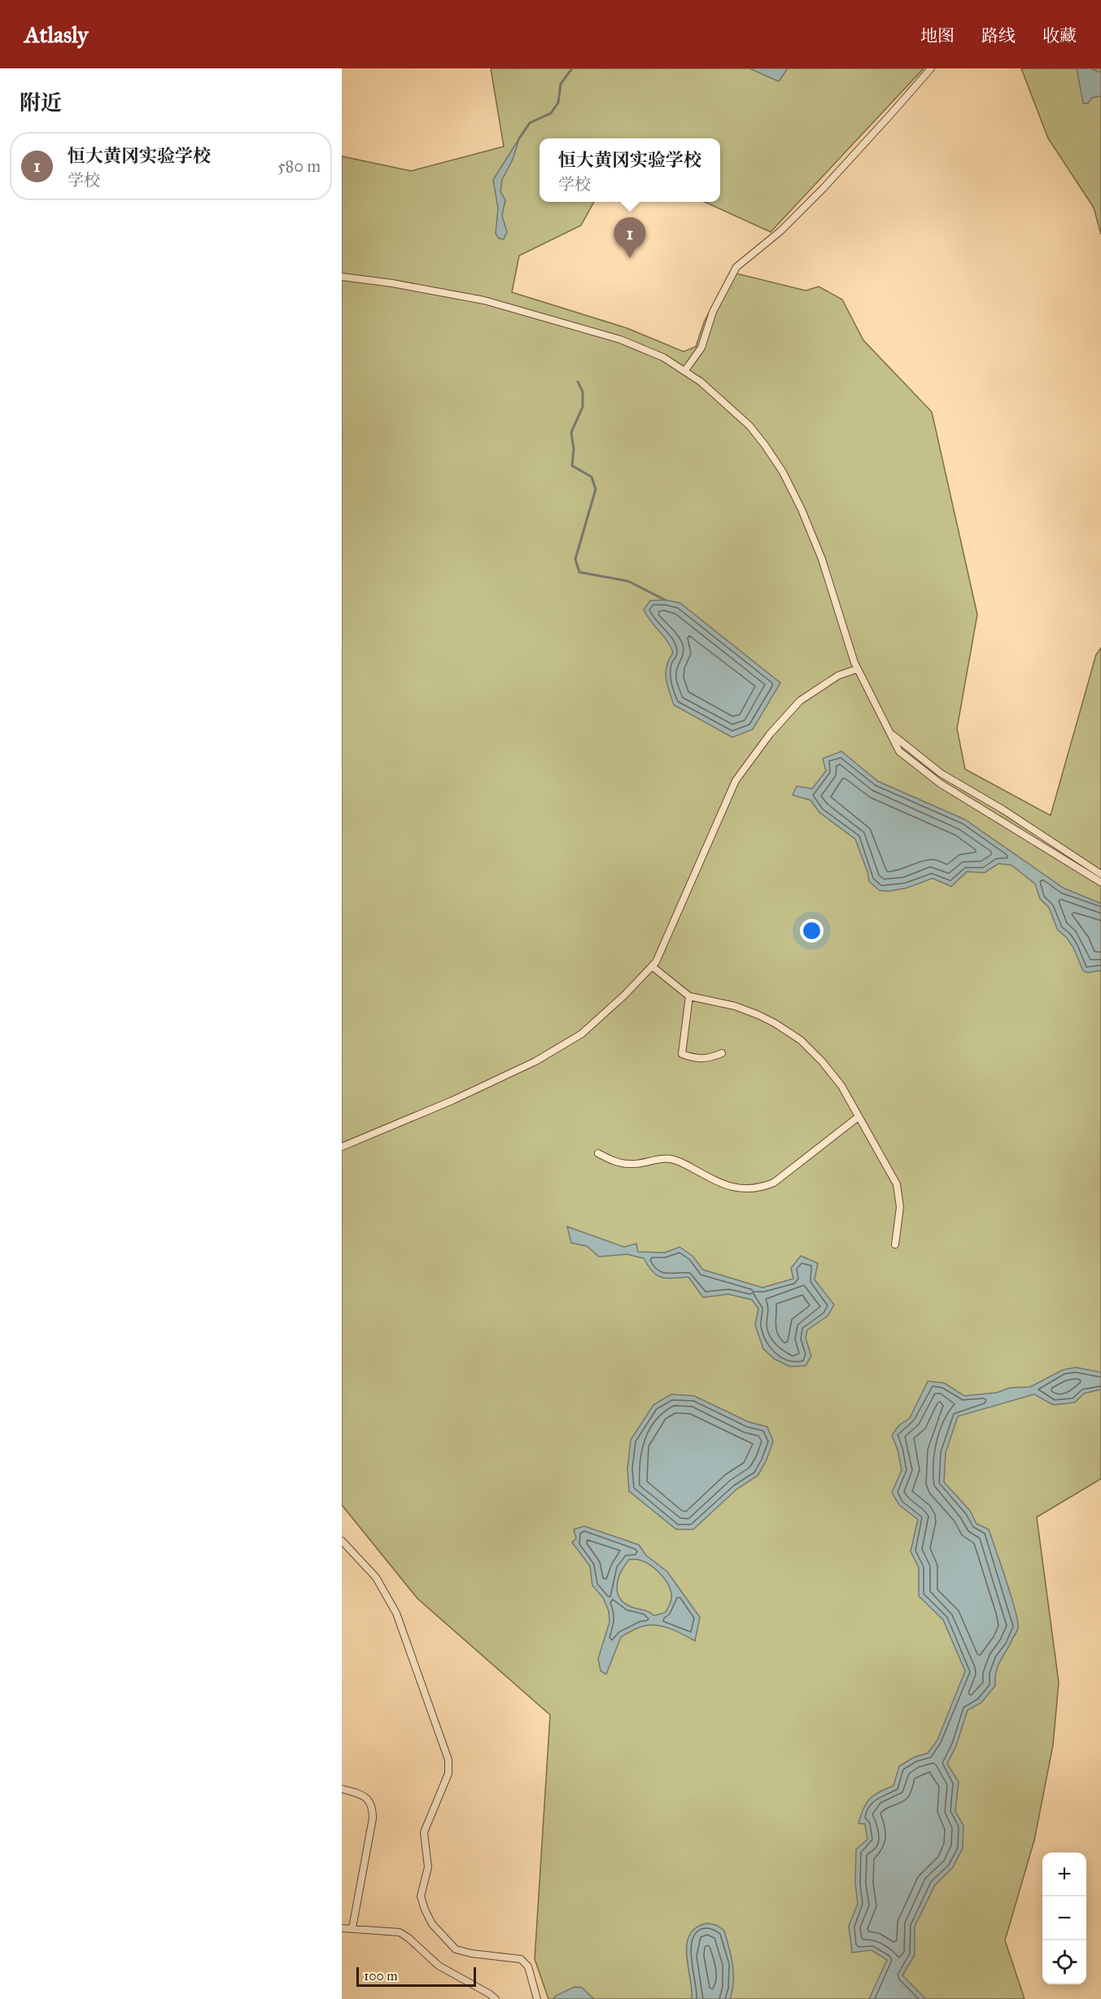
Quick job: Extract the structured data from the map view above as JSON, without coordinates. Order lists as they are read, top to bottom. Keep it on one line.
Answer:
{"scale_bar":"100 m","page":{"header":"Atlasly","nav":["地图","路线","收藏"],"heading":"附近","list":[{"mark":"1","name":"恒大黄冈实验学校","note":"学校","value":"580 m"}],"popup":["恒大黄冈实验学校","学校"],"pins":"1","map_buttons":["+","−"],"scale":"100 m"}}
